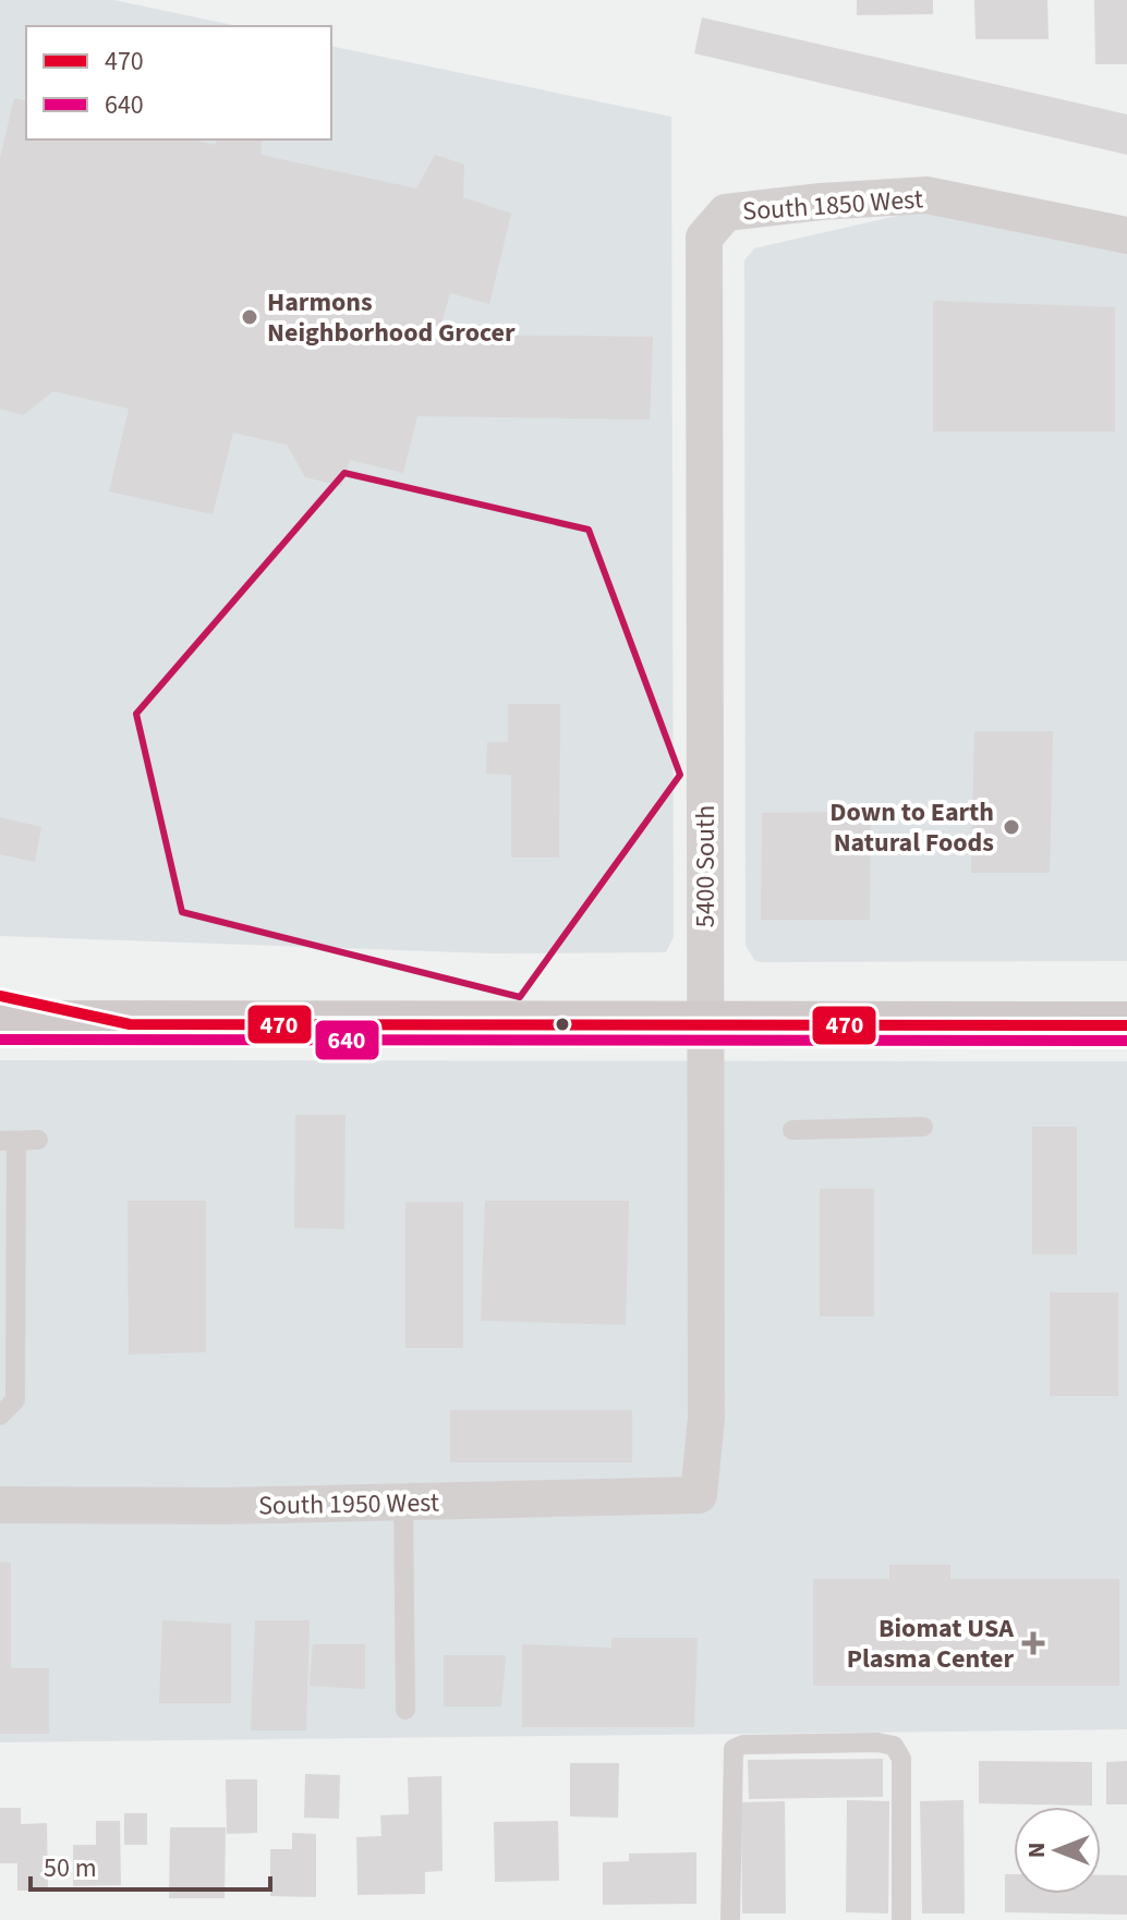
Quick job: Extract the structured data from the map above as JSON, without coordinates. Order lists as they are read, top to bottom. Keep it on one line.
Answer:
{"streets":{"street":["South 1850 West","5400 South","South 1950 West"]},"crossings":[["South 1850 West","5400 South"],["5400 South","South 1950 West"]],"places":{"other":["Harmons Neighborhood Grocer","Down to Earth Natural Foods"],"health":["Biomat USA Plasma Center"]},"lines":["transit line 470","transit line 640"],"legend":["470","640"],"scale_bar":"50 m","north":"left"}
